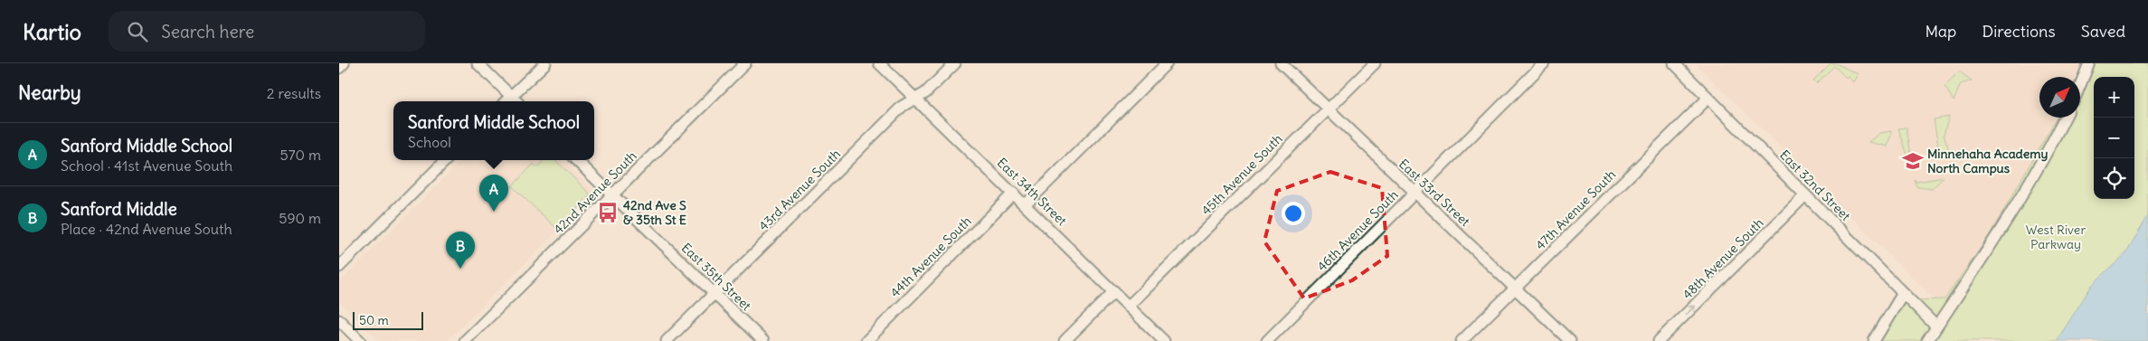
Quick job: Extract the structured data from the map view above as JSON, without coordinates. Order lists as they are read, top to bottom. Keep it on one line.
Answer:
{"streets":{"street":["45th Avenue South","East 32nd Street","43rd Avenue South","East 34th Street","42nd Avenue South","East 33rd Street","47th Avenue South","46th Avenue South","44th Avenue South","48th Avenue South","East 35th Street"]},"crossings":[["45th Avenue South","East 34th Street"],["45th Avenue South","East 33rd Street"],["East 32nd Street","47th Avenue South"],["East 32nd Street","48th Avenue South"],["43rd Avenue South","East 34th Street"],["43rd Avenue South","East 35th Street"],["East 34th Street","44th Avenue South"],["42nd Avenue South","East 35th Street"],["East 33rd Street","47th Avenue South"],["East 33rd Street","46th Avenue South"]],"one_way":["48th Avenue South"],"parks":["West River Parkway"],"places":{"school or university":["Minnehaha Academy North Campus"],"bus stop":["42nd Ave S & 35th St E"]},"scale_bar":"50 m","north":"top right","page":{"header":"Kartio","search":"Search here","nav":["Map","Directions","Saved"],"heading":["Nearby","2 results"],"map_buttons":["+","−"],"popup":["Sanford Middle School","School"],"list":[{"mark":"A","name":"Sanford Middle School","note":"School · 41st Avenue South","value":"570 m"},{"mark":"B","name":"Sanford Middle","note":"Place · 42nd Avenue South","value":"590 m"}],"pins":["A","B"],"scale":"50 m"}}
